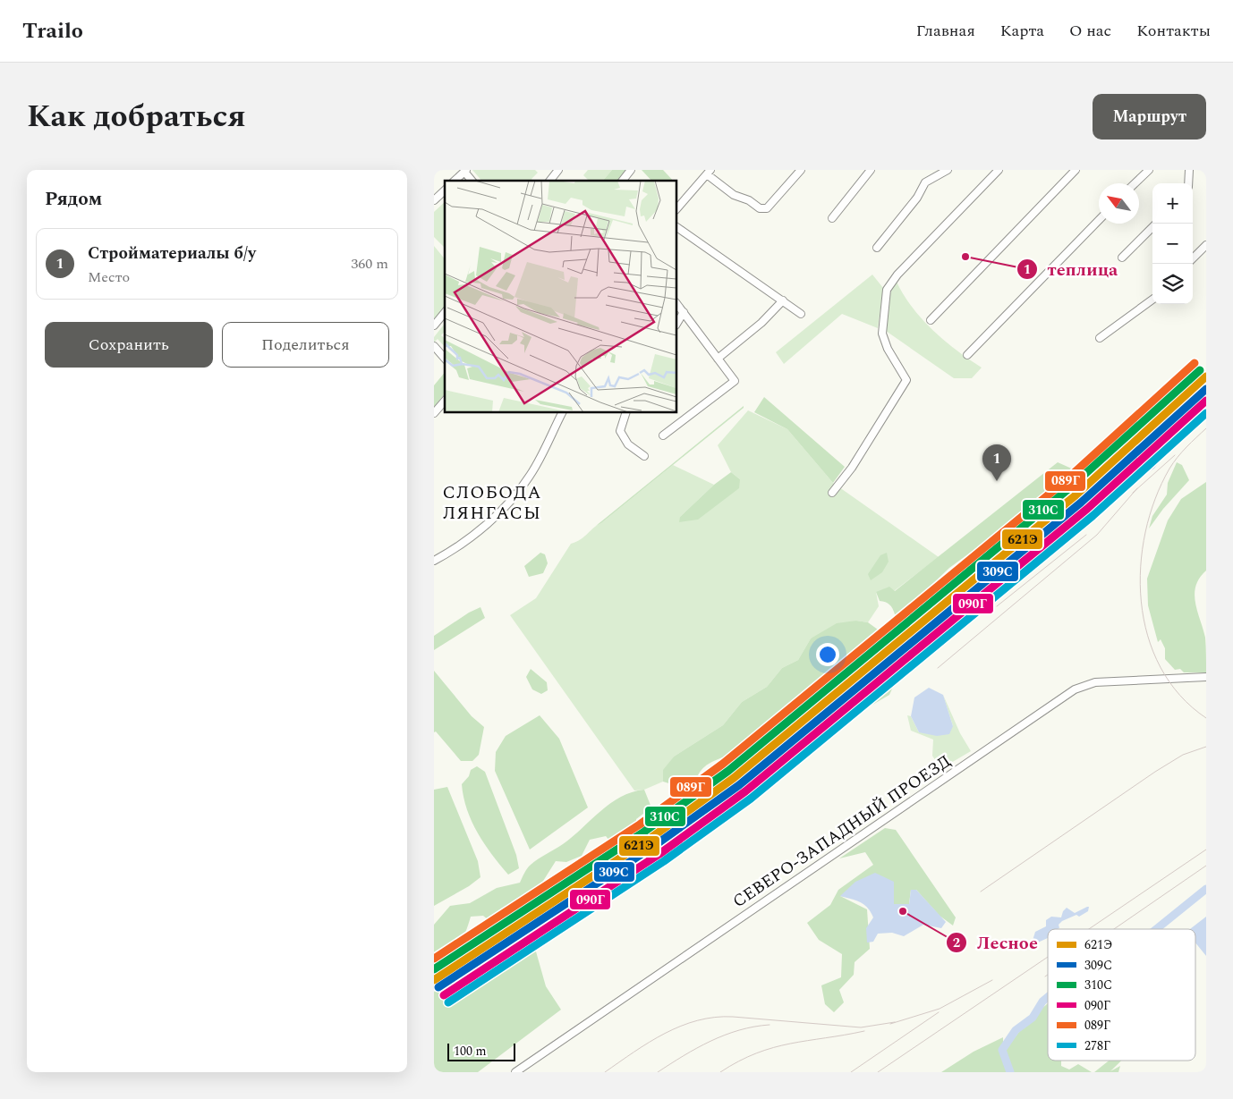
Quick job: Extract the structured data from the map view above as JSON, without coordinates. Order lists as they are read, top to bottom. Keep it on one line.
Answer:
{"streets":{"street":["СЕВЕРО-ЗАПАДНЫЙ ПРОЕЗД"]},"districts":["СЛОБОДА ЛЯНГАСЫ"],"places":["теплица","Лесное"],"lines":["transit line 089Г","transit line 310С","transit line 621Э","transit line 309С","transit line 090Г","transit line 278Г"],"legend":["621Э","309С","310С","090Г","089Г","278Г"],"scale_bar":"100 m","north":"top left","page":{"header":"Trailo","nav":["Главная","Карта","О нас","Контакты"],"title":"Как добраться","buttons":["Маршрут",["Сохранить","Поделиться"]],"heading":"Рядом","map_buttons":["+","−"],"list":[{"mark":"1","name":"Стройматериалы б/у","note":"Место","value":"360 m"}],"pins":"1","scale":"100 m"}}
